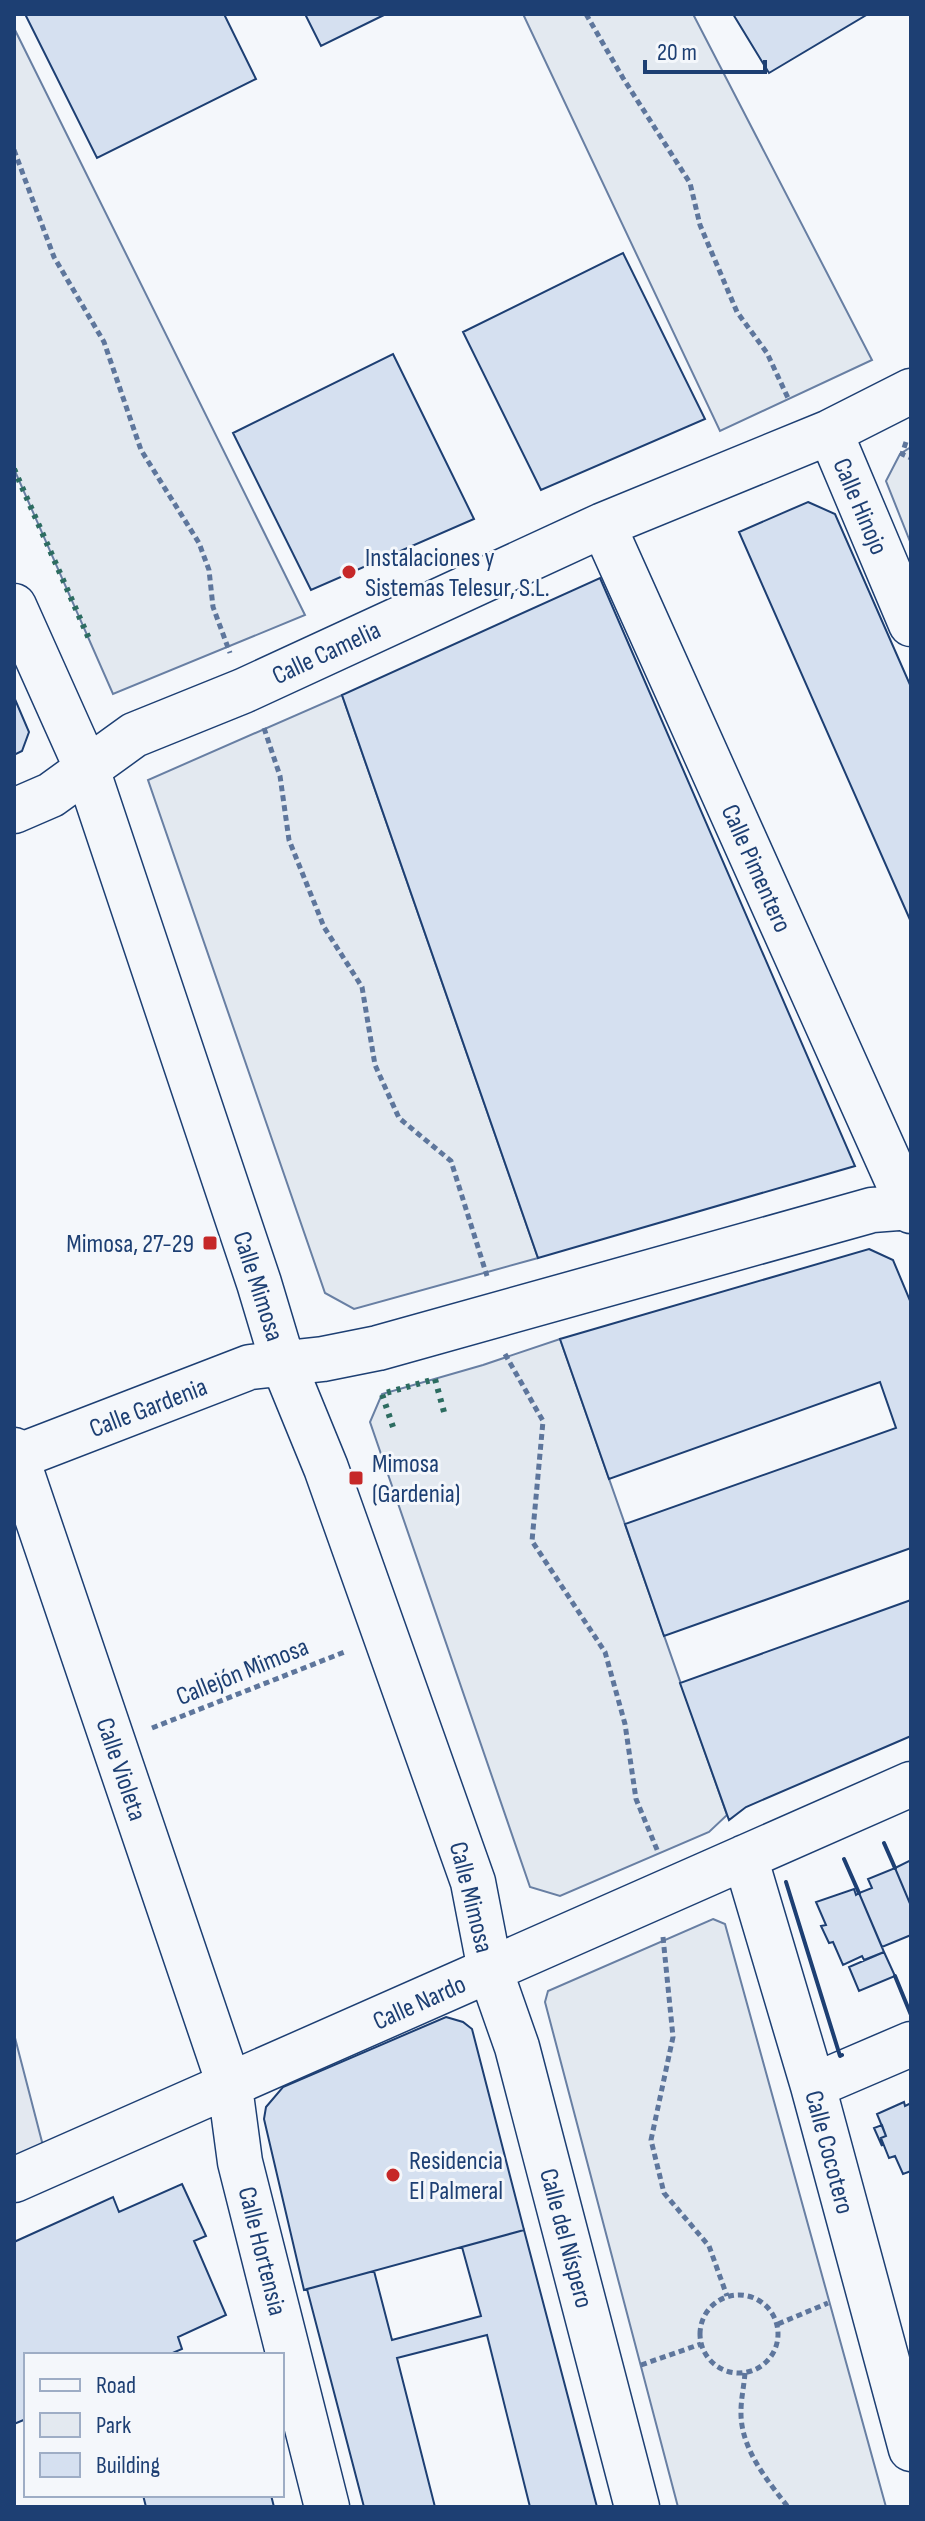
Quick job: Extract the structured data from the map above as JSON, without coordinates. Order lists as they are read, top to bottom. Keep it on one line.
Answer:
{"streets":{"street":["Calle Hinojo","Calle Camelia","Calle Pimentero","Calle Mimosa","Calle Gardenia","Calle Violeta","Calle Nardo","Calle Cocotero","Calle del Níspero","Calle Hortensia"],"path":["Callejón Mimosa"]},"crossings":[["Calle Hinojo","Calle Camelia"],["Calle Camelia","Calle Pimentero"],["Calle Camelia","Calle Mimosa"],["Calle Pimentero","Calle Gardenia"],["Calle Mimosa","Calle Gardenia"],["Calle Mimosa","Callejón Mimosa"],["Calle Mimosa","Calle Nardo"],["Calle Mimosa","Calle del Níspero"],["Calle Gardenia","Calle Violeta"],["Callejón Mimosa","Calle Violeta"],["Calle Violeta","Calle Nardo"],["Calle Violeta","Calle Hortensia"],["Calle Nardo","Calle Cocotero"],["Calle Nardo","Calle del Níspero"],["Calle Nardo","Calle Hortensia"]],"places":{"other":["Instalaciones y Sistemas Telesur, S.L.","Residencia El Palmeral"],"transit":["Mimosa, 27-29","Mimosa (Gardenia)"]},"legend":["Road","Park","Building"],"scale_bar":"20 m"}
